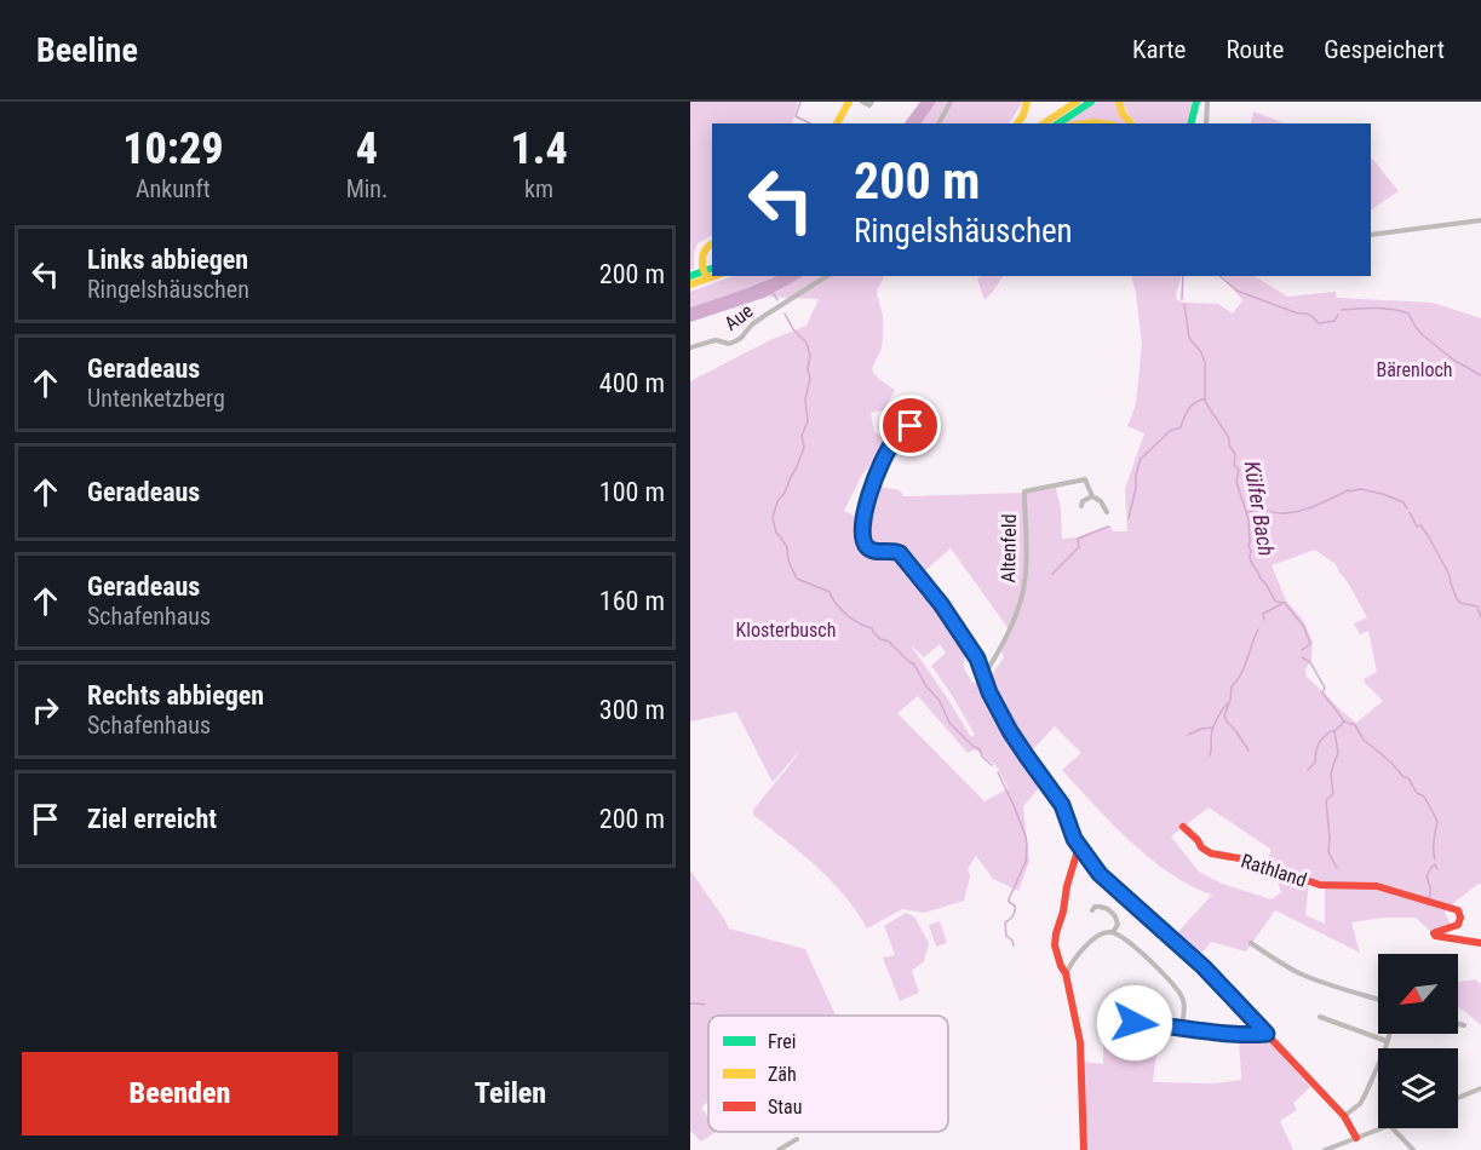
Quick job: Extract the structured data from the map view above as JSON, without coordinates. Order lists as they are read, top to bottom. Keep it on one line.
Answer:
{"streets":{"main road":["Rathland"],"street":["Aue","Altenfeld"]},"water":["Külfer Bach"],"parks":["Bärenloch","Klosterbusch"],"legend":["Frei","Zäh","Stau"],"north":"bottom left","page":{"header":"Beeline","nav":["Karte","Route","Gespeichert"],"eta":["10:29","Ankunft","4","Min.","1.4","km"],"turn":["200 m","Ringelshäuschen"],"list":[{"name":"Links abbiegen","note":"Ringelshäuschen","value":"200 m"},{"name":"Geradeaus","note":"Untenketzberg","value":"400 m"},{"name":"Geradeaus","value":"100 m"},{"name":"Geradeaus","note":"Schafenhaus","value":"160 m"},{"name":"Rechts abbiegen","note":"Schafenhaus","value":"300 m"},{"name":"Ziel erreicht","value":"200 m"}],"buttons":["Beenden","Teilen"]}}
